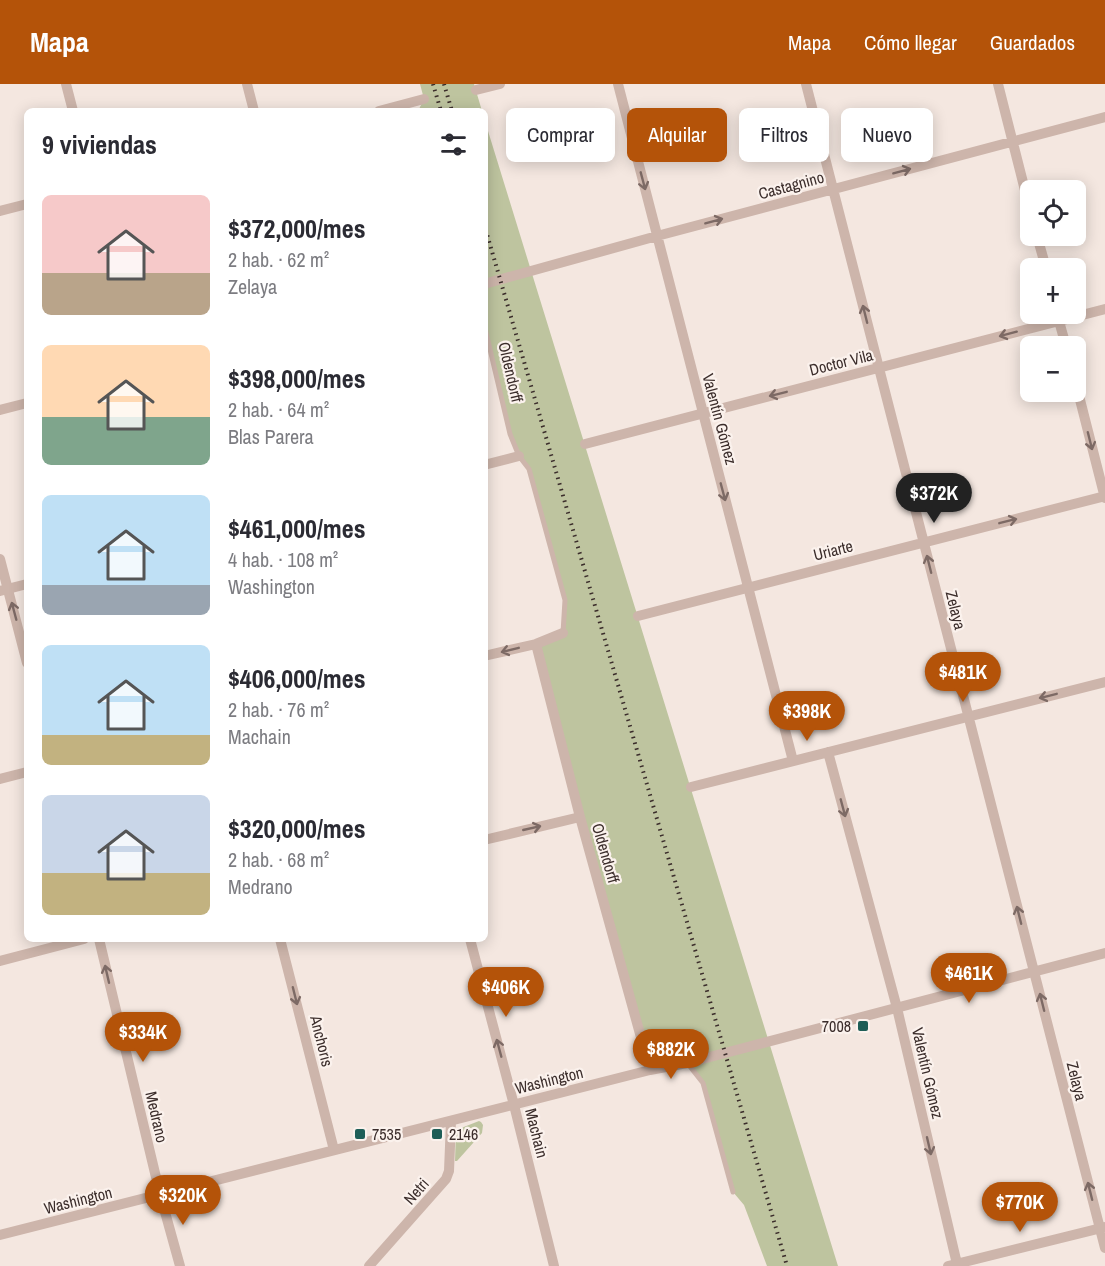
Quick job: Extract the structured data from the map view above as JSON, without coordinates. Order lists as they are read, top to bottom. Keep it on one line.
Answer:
{"streets":{"street":["Castagnino","Doctor Vila","Oldendorff","Valentín Gómez","Uriarte","Zelaya","Anchoris","Washington","Medrano","Machain","Netri"]},"crossings":[["Castagnino","Valentín Gómez"],["Castagnino","Zelaya"],["Doctor Vila","Valentín Gómez"],["Doctor Vila","Zelaya"],["Oldendorff","Washington"],["Valentín Gómez","Uriarte"],["Valentín Gómez","Washington"],["Uriarte","Zelaya"],["Zelaya","Washington"],["Anchoris","Washington"],["Washington","Medrano"],["Washington","Machain"],["Washington","Netri"]],"one_way":["Castagnino","Doctor Vila","Valentín Gómez","Uriarte","Zelaya","Anchoris","Medrano","Machain"],"places":{"transit":["7008","7535","2146"]},"page":{"header":"Mapa","nav":["Mapa","Cómo llegar","Guardados"],"chip":["Comprar","Alquilar","Filtros","Nuevo"],"heading":"9 viviendas","map_buttons":["+","−"],"list":[{"name":"$372,000/mes","note":"2 hab. · 62 m² · Zelaya"},{"name":"$398,000/mes","note":"2 hab. · 64 m² · Blas Parera"},{"name":"$461,000/mes","note":"4 hab. · 108 m² · Washington"},{"name":"$406,000/mes","note":"2 hab. · 76 m² · Machain"},{"name":"$320,000/mes","note":"2 hab. · 68 m² · Medrano"}],"price":["$372K","$481K","$398K","$461K","$406K","$334K","$882K","$320K","$770K"]}}
